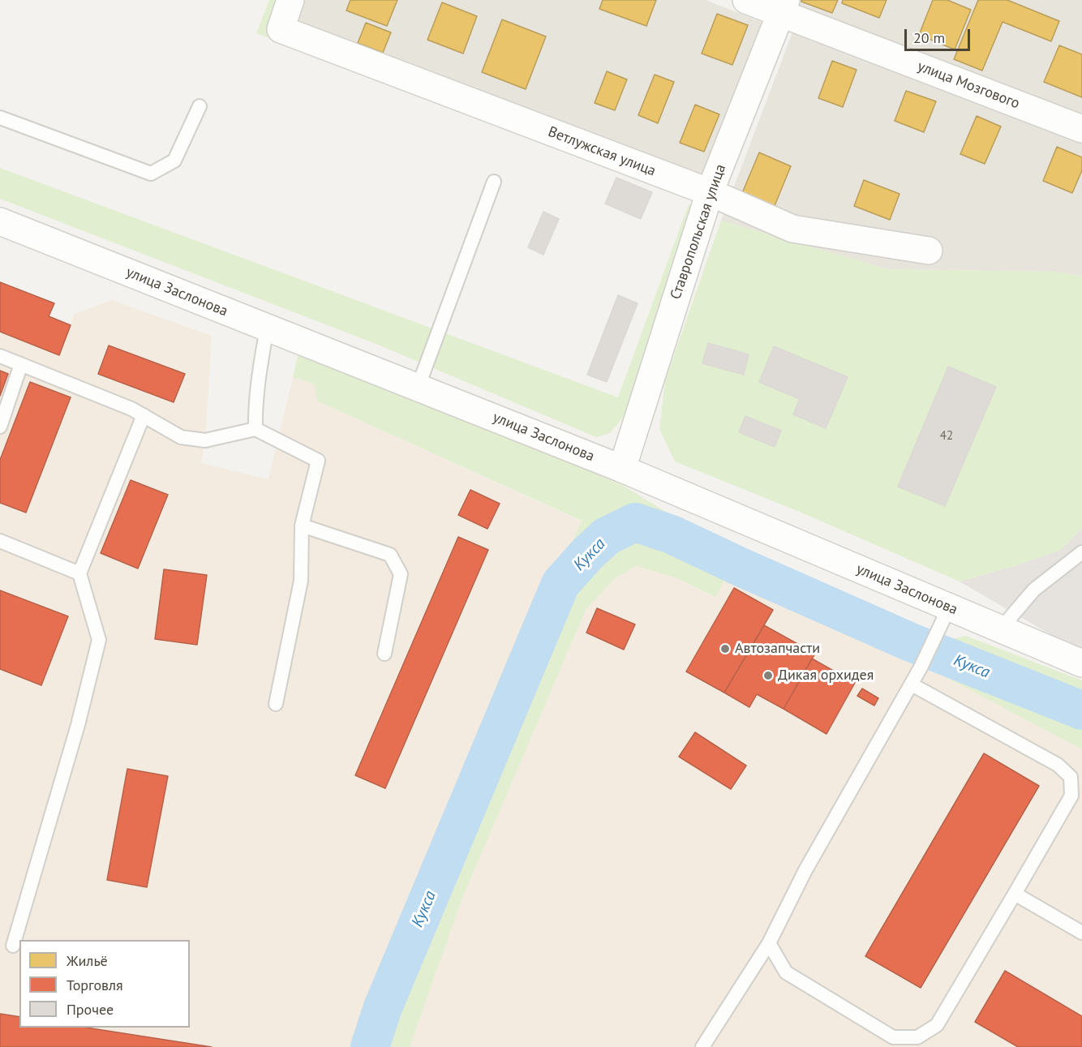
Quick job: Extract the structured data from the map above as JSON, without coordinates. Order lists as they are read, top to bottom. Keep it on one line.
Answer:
{"streets":{"street":["улица Мозгового","Ветлужская улица","Ставропольская улица","улица Заслонова"]},"crossings":[["улица Мозгового","Ставропольская улица"],["Ветлужская улица","Ставропольская улица"],["Ставропольская улица","улица Заслонова"]],"water":["Кукса"],"places":["Автозапчасти","Дикая орхидея"],"house_numbers":["42"],"legend":["Жильё","Торговля","Прочее"],"scale_bar":"20 m"}
